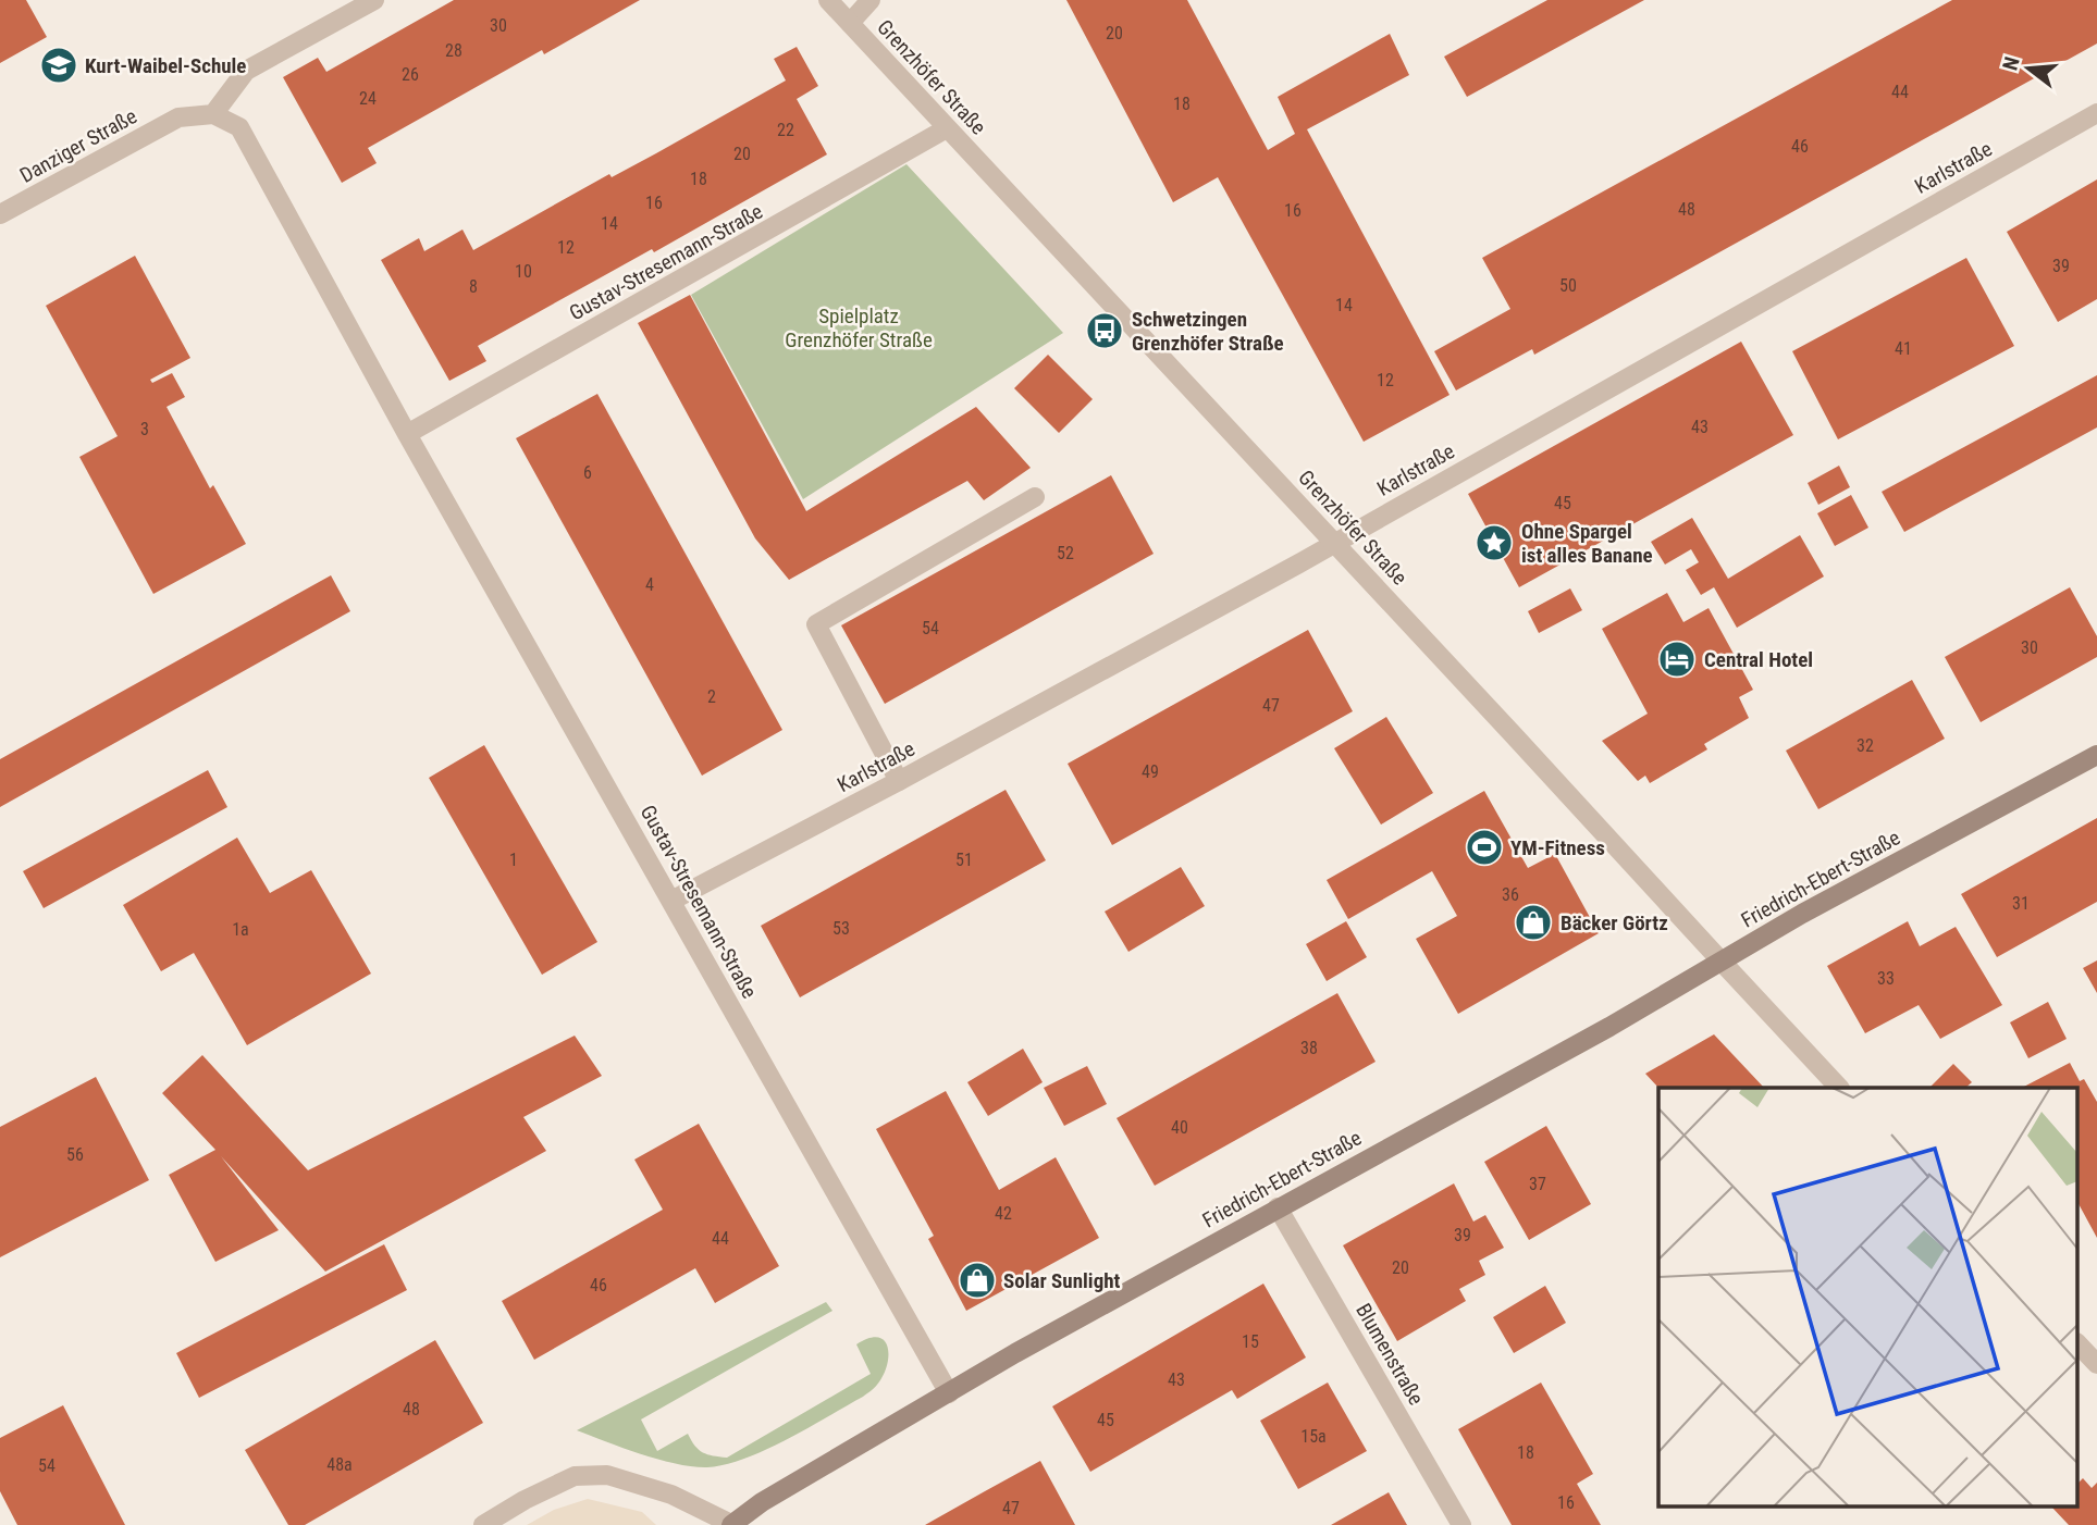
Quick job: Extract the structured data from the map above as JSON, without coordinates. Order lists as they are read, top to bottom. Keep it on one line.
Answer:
{"streets":{"main road":["Friedrich-Ebert-Straße"],"street":["Grenzhöfer Straße","Danziger Straße","Karlstraße","Gustav-Stresemann-Straße","Blumenstraße"]},"crossings":[["Grenzhöfer Straße","Karlstraße"],["Grenzhöfer Straße","Gustav-Stresemann-Straße"],["Grenzhöfer Straße","Friedrich-Ebert-Straße"],["Danziger Straße","Gustav-Stresemann-Straße"],["Karlstraße","Gustav-Stresemann-Straße"],["Gustav-Stresemann-Straße","Friedrich-Ebert-Straße"],["Friedrich-Ebert-Straße","Blumenstraße"]],"parks":["Spielplatz Grenzhöfer Straße"],"places":{"school or university":["Kurt-Waibel-Schule"],"bus stop":["Schwetzingen Grenzhöfer Straße"],"place":["Ohne Spargel ist alles Banane"],"hotel":["Central Hotel"],"sports":["YM-Fitness"],"shop":["Bäcker Görtz","Solar Sunlight"]},"house_numbers":["30","20","28","26","44","24","18","22","46","20","18","16","48","16","14","12","39","10","50","8","14","41","12","43","3","6","45","52","4","54","30","2","47","32","49","1","51","36","31","53","1a","33","38","40","56","37","42","39","44","20","46","15","43","48","45","15a","18","48a","54","16","47"],"north":"left"}
